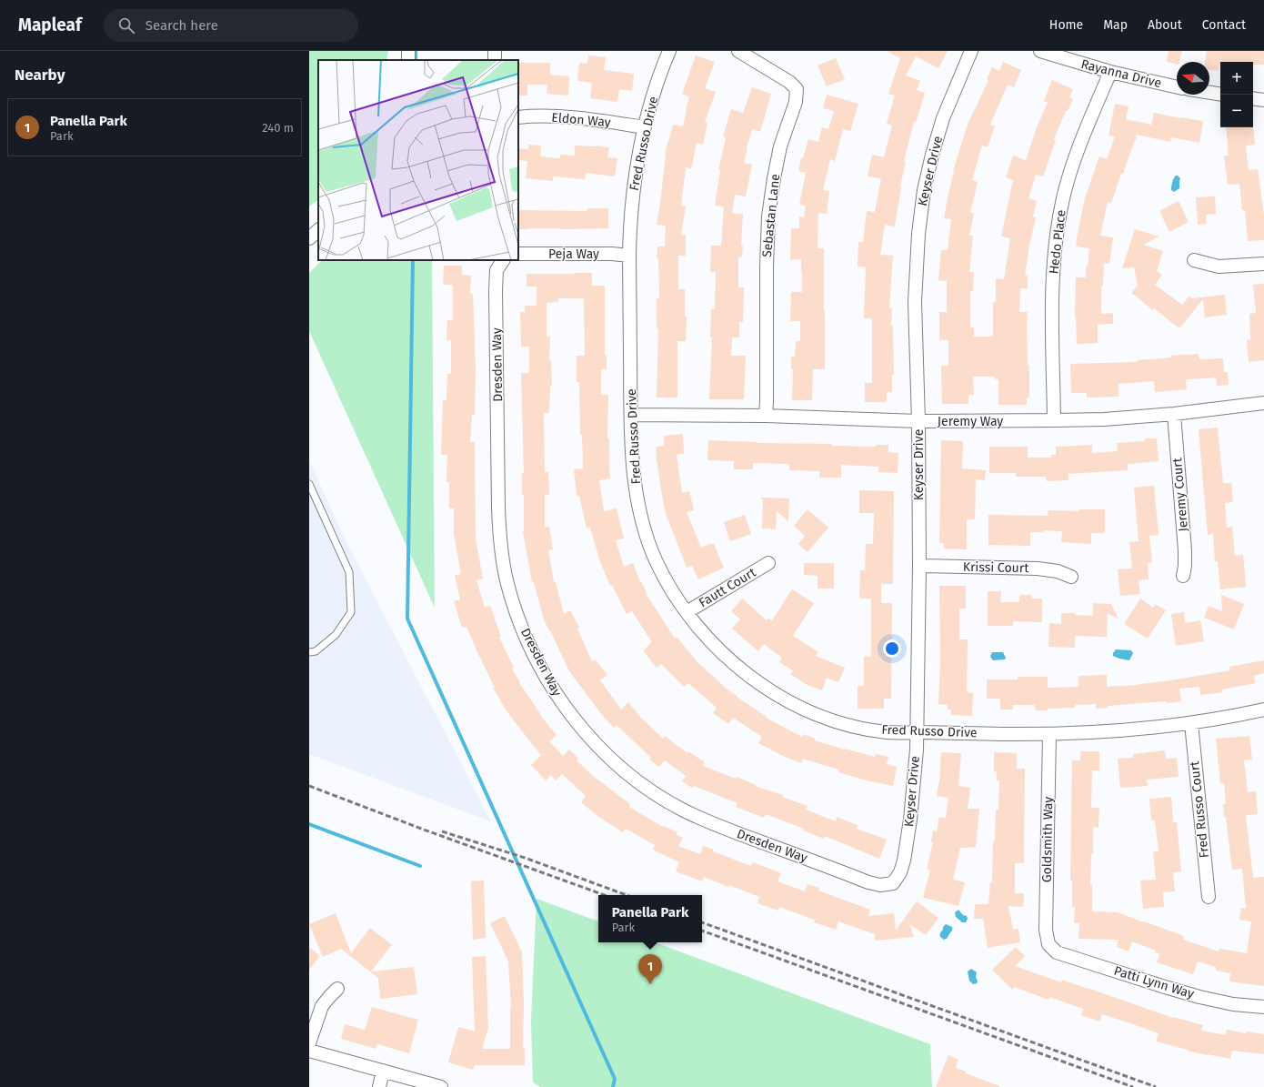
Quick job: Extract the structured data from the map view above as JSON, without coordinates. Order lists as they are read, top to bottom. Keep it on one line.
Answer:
{"streets":{"street":["Rayanna Drive","Eldon Way","Fred Russo Drive","Keyser Drive","Sebastan Lane","Hedo Place","Peja Way","Dresden Way","Jeremy Way","Jeremy Court","Krissi Court","Fautt Court","Fred Russo Court","Goldsmith Way","Patti Lynn Way"]},"crossings":[["Rayanna Drive","Hedo Place"],["Eldon Way","Fred Russo Drive"],["Fred Russo Drive","Keyser Drive"],["Fred Russo Drive","Peja Way"],["Fred Russo Drive","Jeremy Way"],["Fred Russo Drive","Fautt Court"],["Fred Russo Drive","Fred Russo Court"],["Fred Russo Drive","Goldsmith Way"],["Keyser Drive","Dresden Way"],["Keyser Drive","Jeremy Way"],["Keyser Drive","Krissi Court"],["Sebastan Lane","Jeremy Way"],["Hedo Place","Jeremy Way"],["Jeremy Way","Jeremy Court"],["Goldsmith Way","Patti Lynn Way"]],"north":"left","page":{"header":"Mapleaf","search":"Search here","nav":["Home","Map","About","Contact"],"heading":"Nearby","map_buttons":["+","−"],"list":[{"mark":"1","name":"Panella Park","note":"Park","value":"240 m"}],"popup":["Panella Park","Park"],"pins":"1"}}
